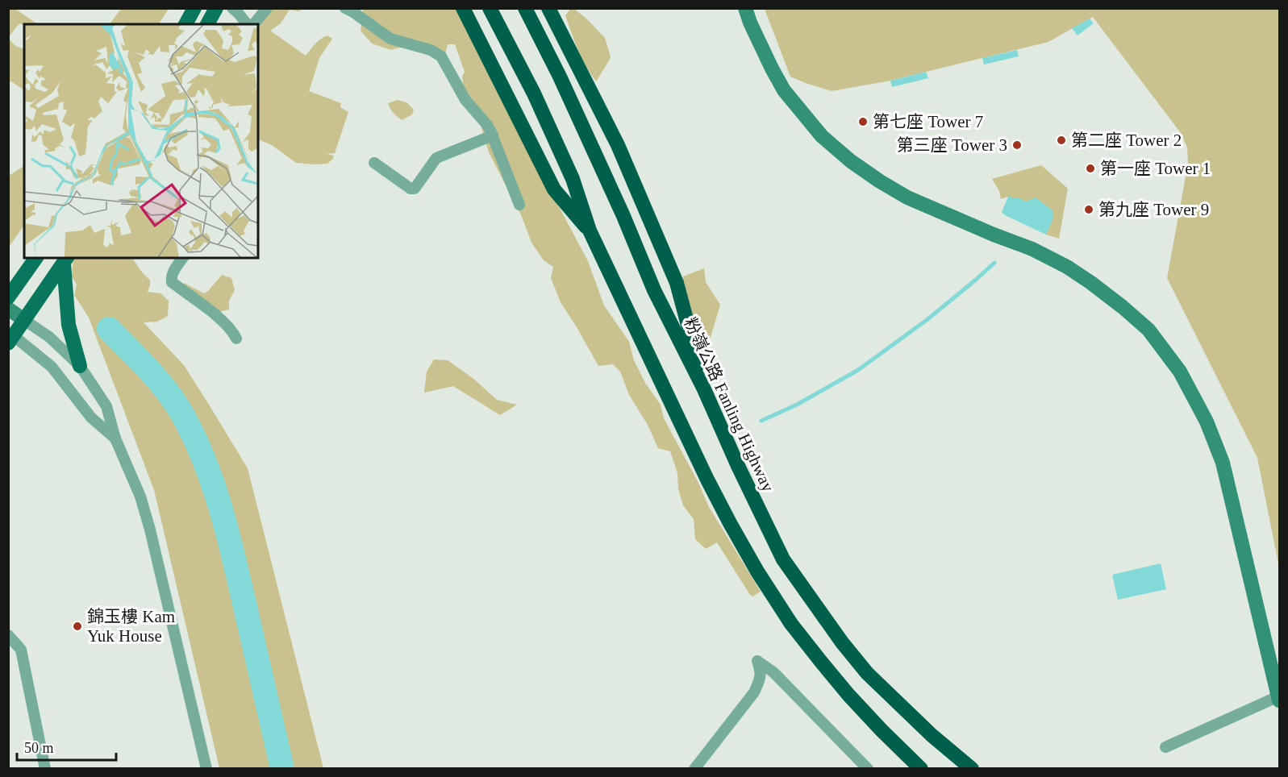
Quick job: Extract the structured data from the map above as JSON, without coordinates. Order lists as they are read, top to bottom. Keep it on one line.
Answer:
{"streets":{"highway":["粉嶺公路 Fanling Highway"]},"places":["第七座 Tower 7","第二座 Tower 2","第三座 Tower 3","第一座 Tower 1","第九座 Tower 9","錦玉樓 Kam Yuk House"],"scale_bar":"50 m"}
